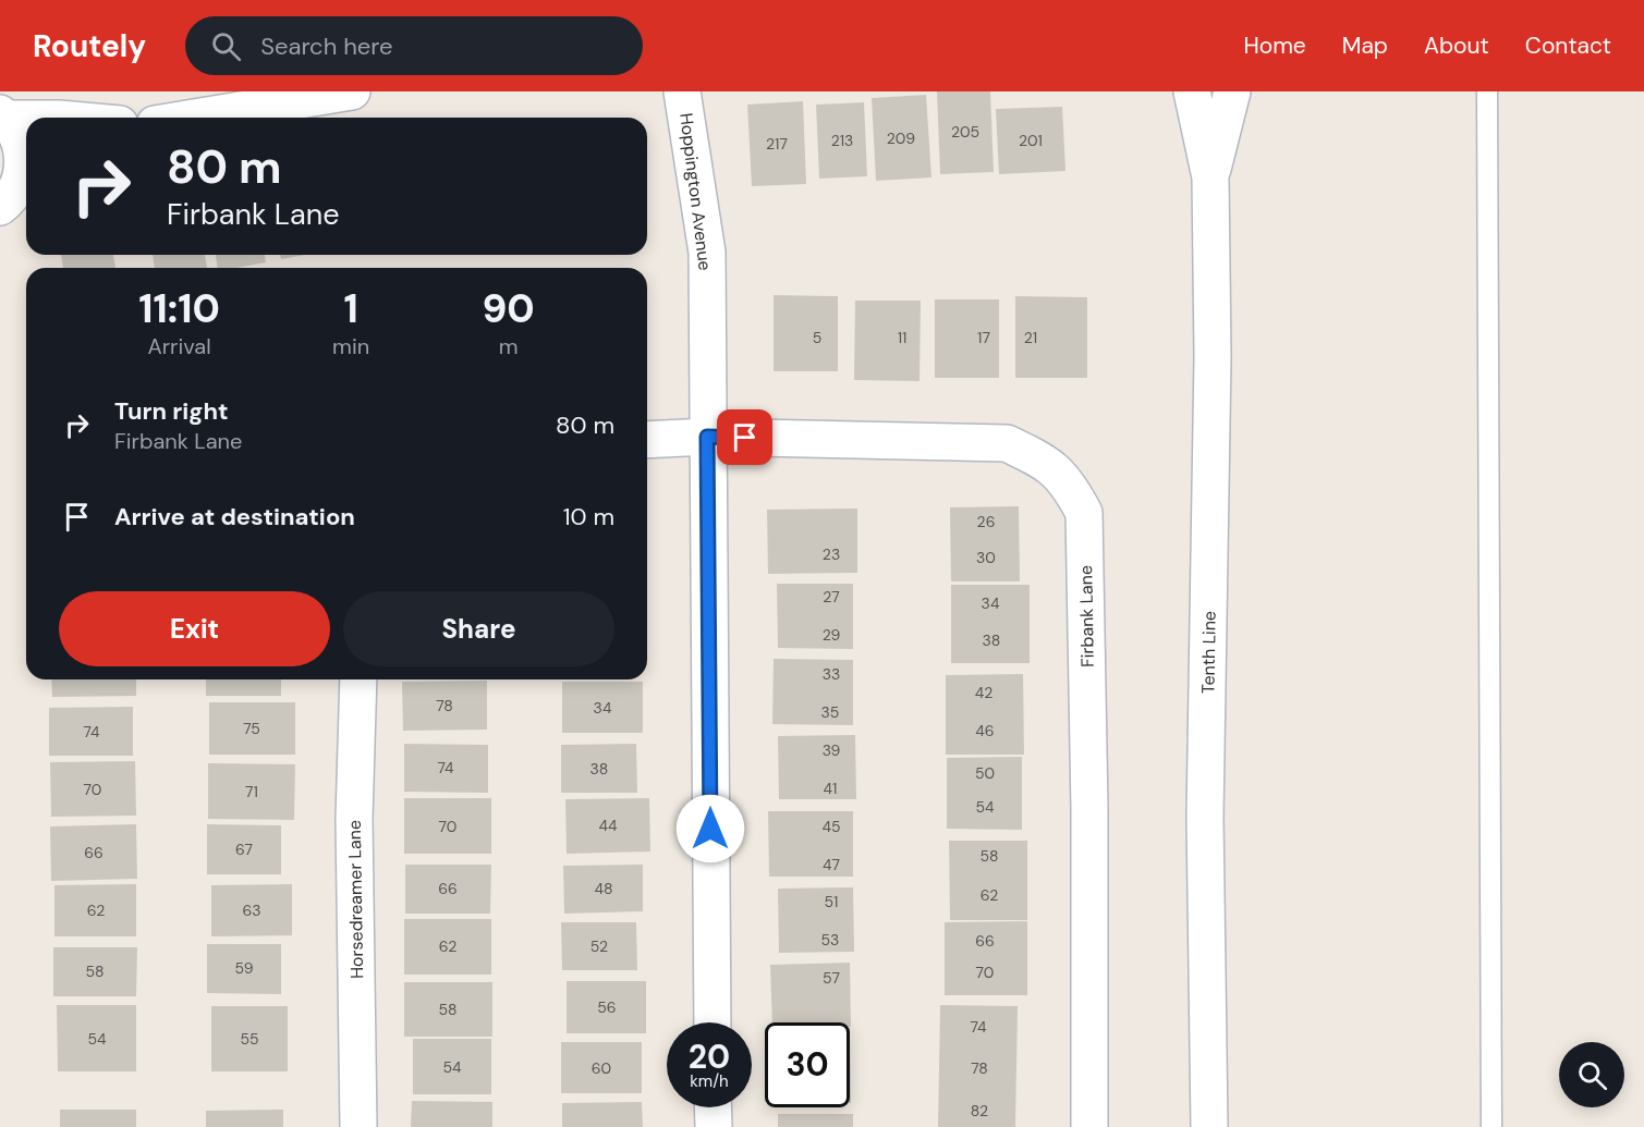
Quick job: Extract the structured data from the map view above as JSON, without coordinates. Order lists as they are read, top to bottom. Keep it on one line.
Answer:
{"streets":{"street":["Hoppington Avenue","Firbank Lane","Tenth Line","Horsedreamer Lane"]},"crossings":[["Hoppington Avenue","Firbank Lane"]],"house_numbers":["205","209","213","201","217","5","11","17","21","26","23","30","27","34","29","38","33","42","78","34","35","75","46","74","39","74","38","50","41","70","71","54","44","70","45","67","66","58","47","66","48","62","51","62","63","53","66","62","52","59","58","70","57","56","58","74","54","55","54","60","78","82"],"page":{"header":"Routely","search":"Search here","nav":["Home","Map","About","Contact"],"turn":["80 m","Firbank Lane"],"eta":["11:10","Arrival","1","min","90","m"],"list":[{"name":"Turn right","note":"Firbank Lane","value":"80 m"},{"name":"Arrive at destination","value":"10 m"}],"buttons":["Exit","Share"],"speed":"20 km/h","limit":"30"}}
